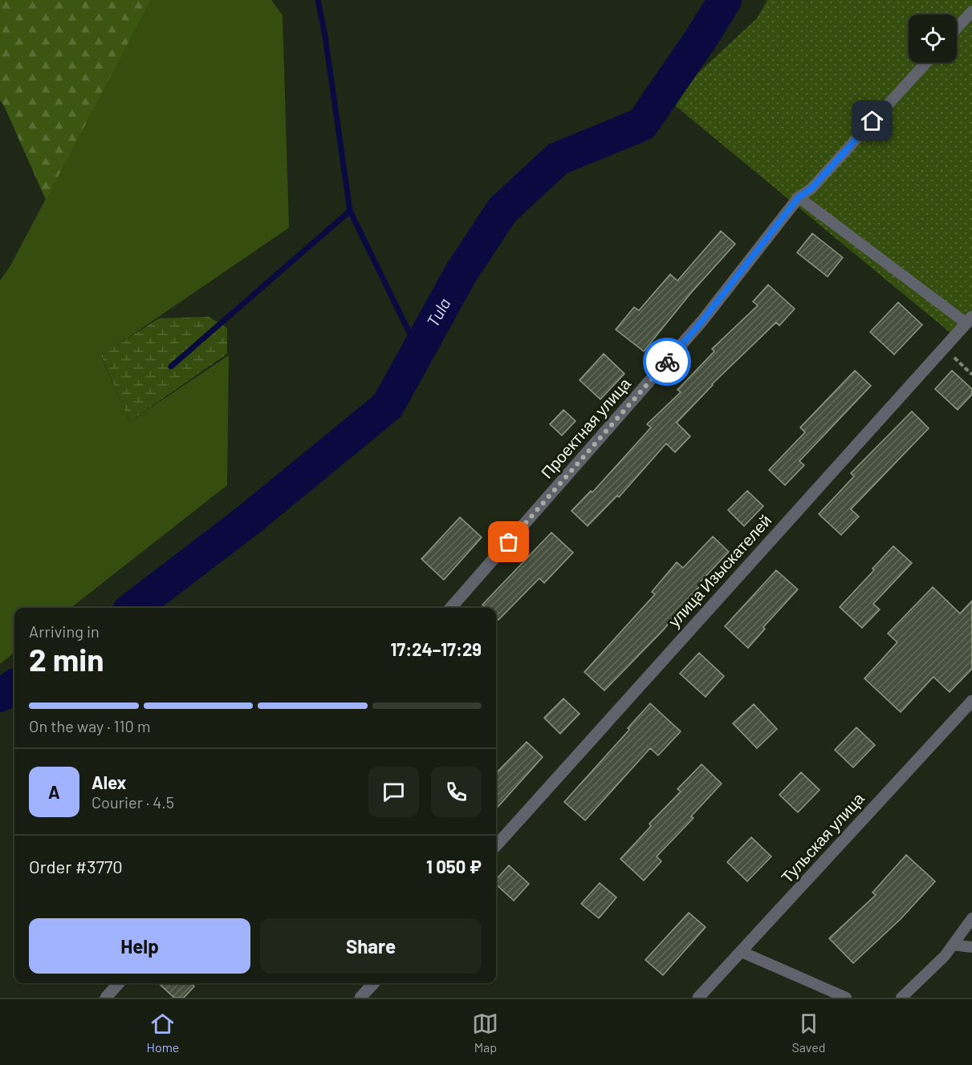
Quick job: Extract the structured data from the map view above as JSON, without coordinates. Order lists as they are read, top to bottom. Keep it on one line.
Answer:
{"streets":{"street":["Проектная улица","улица Изыскателей","Тульская улица"]},"water":["Tula"],"page":{"heading":["2 min","Arriving in","17:24–17:29"],"panel":["Alex","Courier · 4.5","Order #3770","1 050 ₽"],"bar":"On the way · 110 m","round":"A","buttons":["Help","Share"],"tabs":["Home","Map","Saved"]}}
